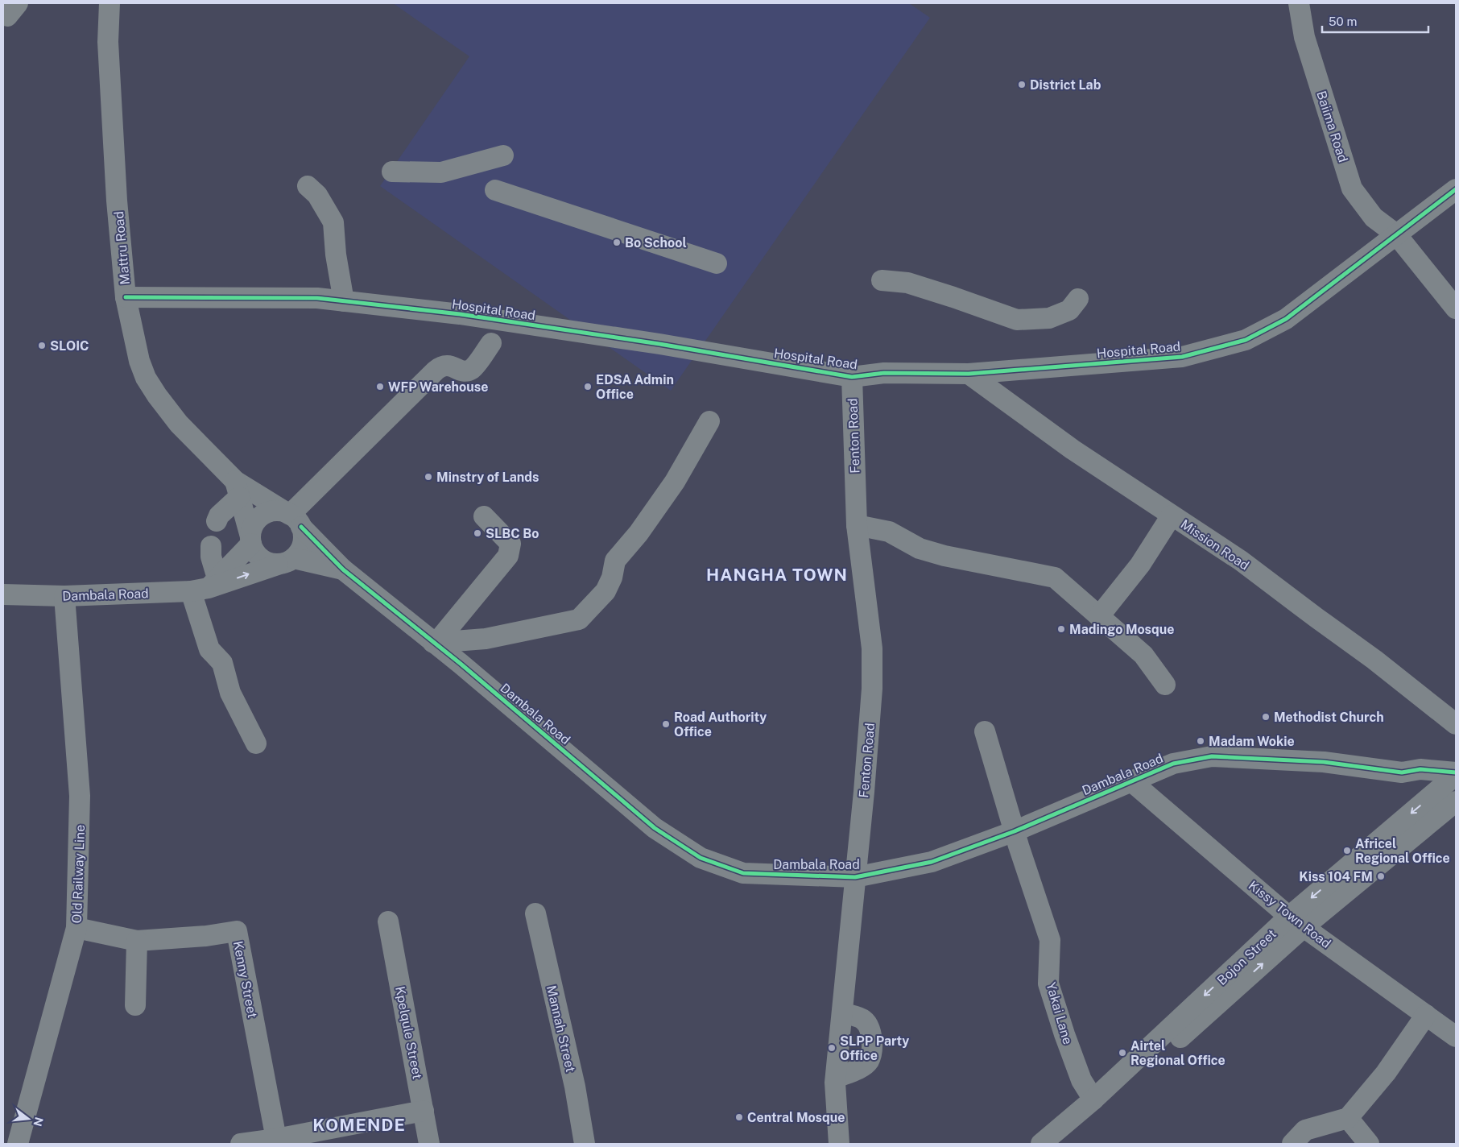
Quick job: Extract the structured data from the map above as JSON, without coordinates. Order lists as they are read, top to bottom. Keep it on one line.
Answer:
{"streets":{"street":["Baiima Road","Mattru Road","Hospital Road","Fenton Road","Mission Road","Dambala Road","Old Railway Line","Kissy Town Road","Bojon Street","Kenny Street","Yakai Lane","Mannah Street","Kpelqule Street"]},"crossings":[["Baiima Road","Hospital Road"],["Mattru Road","Hospital Road"],["Mattru Road","Dambala Road"],["Hospital Road","Fenton Road"],["Hospital Road","Mission Road"],["Fenton Road","Dambala Road"],["Dambala Road","Old Railway Line"],["Dambala Road","Kissy Town Road"],["Dambala Road","Bojon Street"],["Dambala Road","Yakai Lane"],["Old Railway Line","Kenny Street"],["Kissy Town Road","Bojon Street"],["Bojon Street","Yakai Lane"]],"districts":["HANGHA TOWN","KOMENDE"],"places":["District Lab","Bo School","SLOIC","WFP Warehouse","EDSA Admin Office","Minstry of Lands","SLBC Bo","Madingo Mosque","Methodist Church","Road Authority Office","Madam Wokie","Africel Regional Office","Kiss 104 FM","SLPP Party Office","Airtel Regional Office","Central Mosque"],"scale_bar":"50 m","north":"right"}
